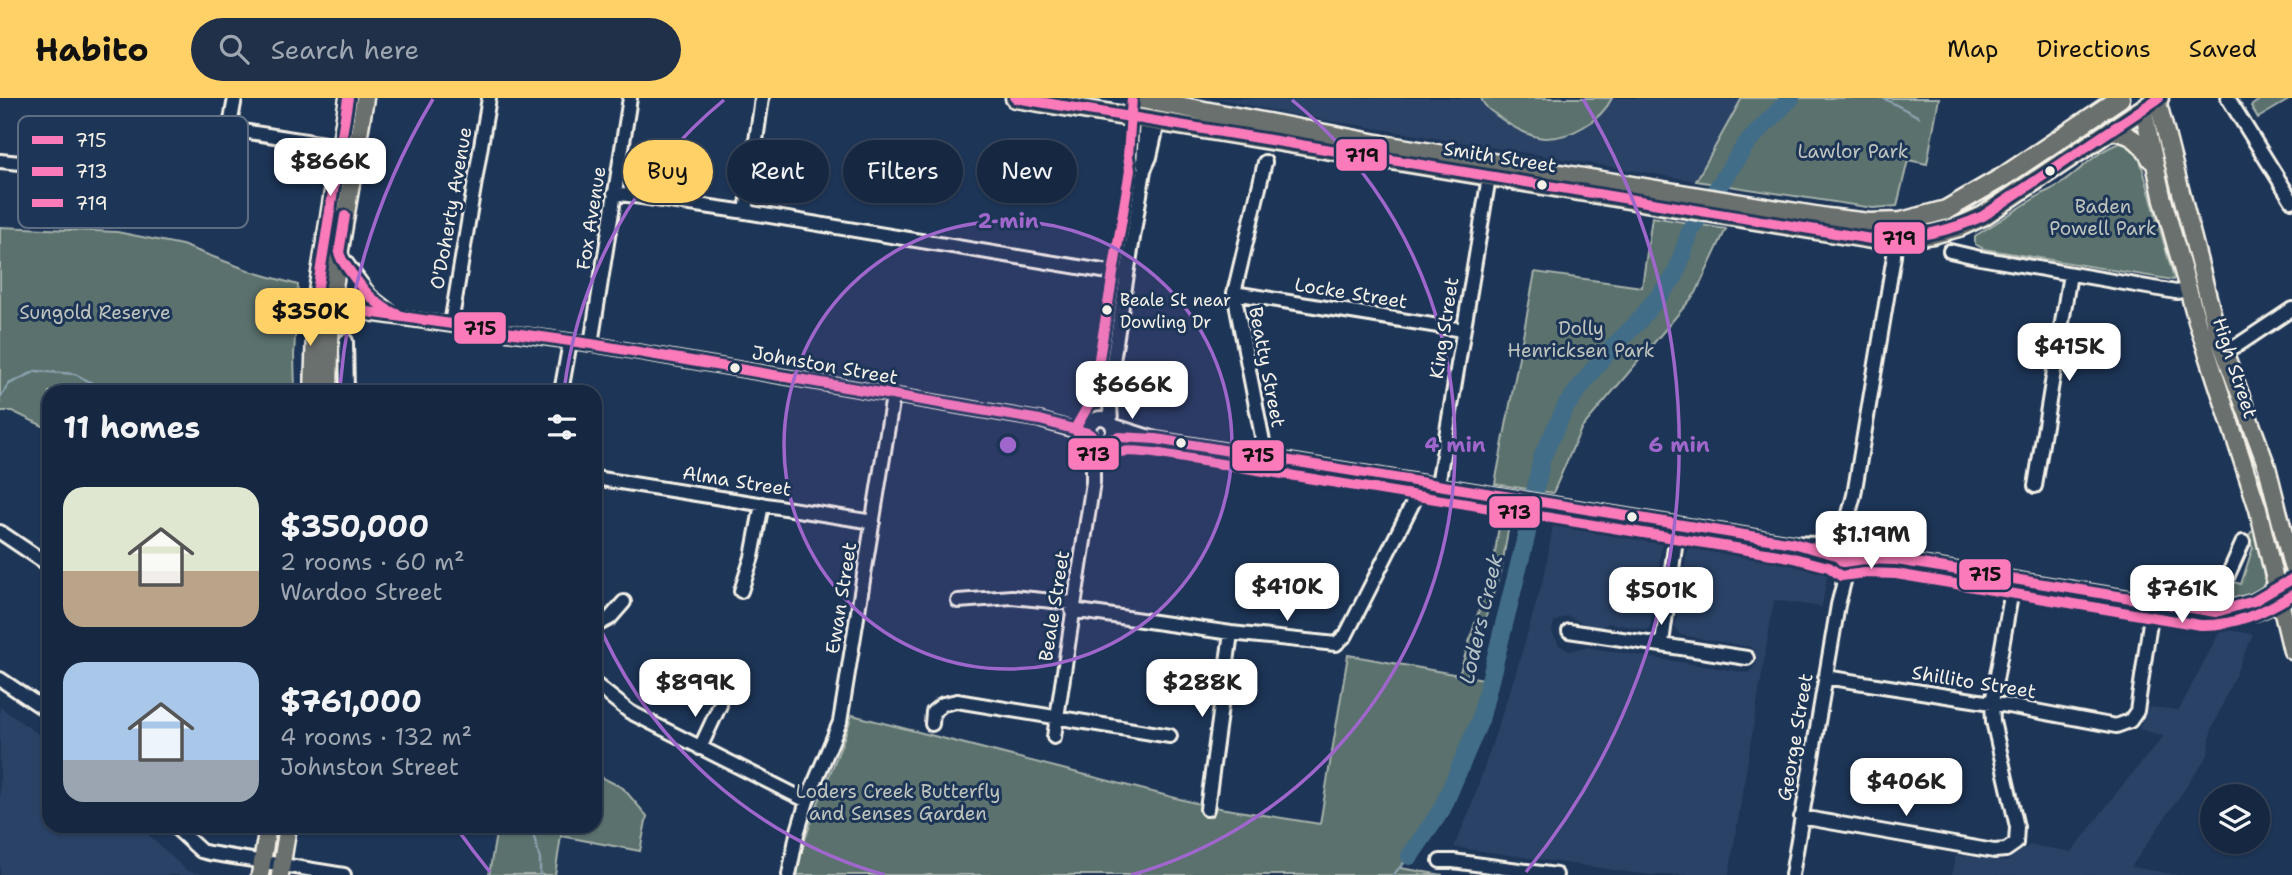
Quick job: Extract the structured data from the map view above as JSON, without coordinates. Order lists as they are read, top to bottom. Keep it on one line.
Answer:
{"streets":{"highway":["Smith Street"],"main road":["High Street"],"street":["O'Doherty Avenue","Fox Avenue","Locke Street","King Street","Johnston Street","Beatty Street","Alma Street","Ewan Street","Beale Street","Shillito Street","George Street"]},"crossings":[["Smith Street","King Street"],["Smith Street","High Street"],["Smith Street","Beale Street"],["Smith Street","George Street"],["O'Doherty Avenue","Johnston Street"],["Fox Avenue","Johnston Street"],["Locke Street","King Street"],["Locke Street","Beatty Street"],["Johnston Street","Ewan Street"],["Johnston Street","Beale Street"],["Alma Street","Ewan Street"],["Shillito Street","George Street"]],"water":["Loders Creek"],"parks":["Lawlor Park","Baden Powell Park","Sungold Reserve","Dolly Henricksen Park","Loders Creek Butterfly and Senses Garden"],"places":["Beale St near Dowling Dr"],"lines":["transit line 715","transit line 713","transit line 719"],"legend":["715","713","719"],"page":{"header":"Habito","search":"Search here","nav":["Map","Directions","Saved"],"price":["$866K","$350K","$415K","$666K","$1.19M","$410K","$761K","$501K","$899K","$288K","$406K"],"chip":["Buy","Rent","Filters","New"],"heading":"11 homes","list":[{"name":"$350,000","note":"2 rooms · 60 m² · Wardoo Street"},{"name":"$761,000","note":"4 rooms · 132 m² · Johnston Street"}]},"rings":["2 min","4 min","6 min"]}
